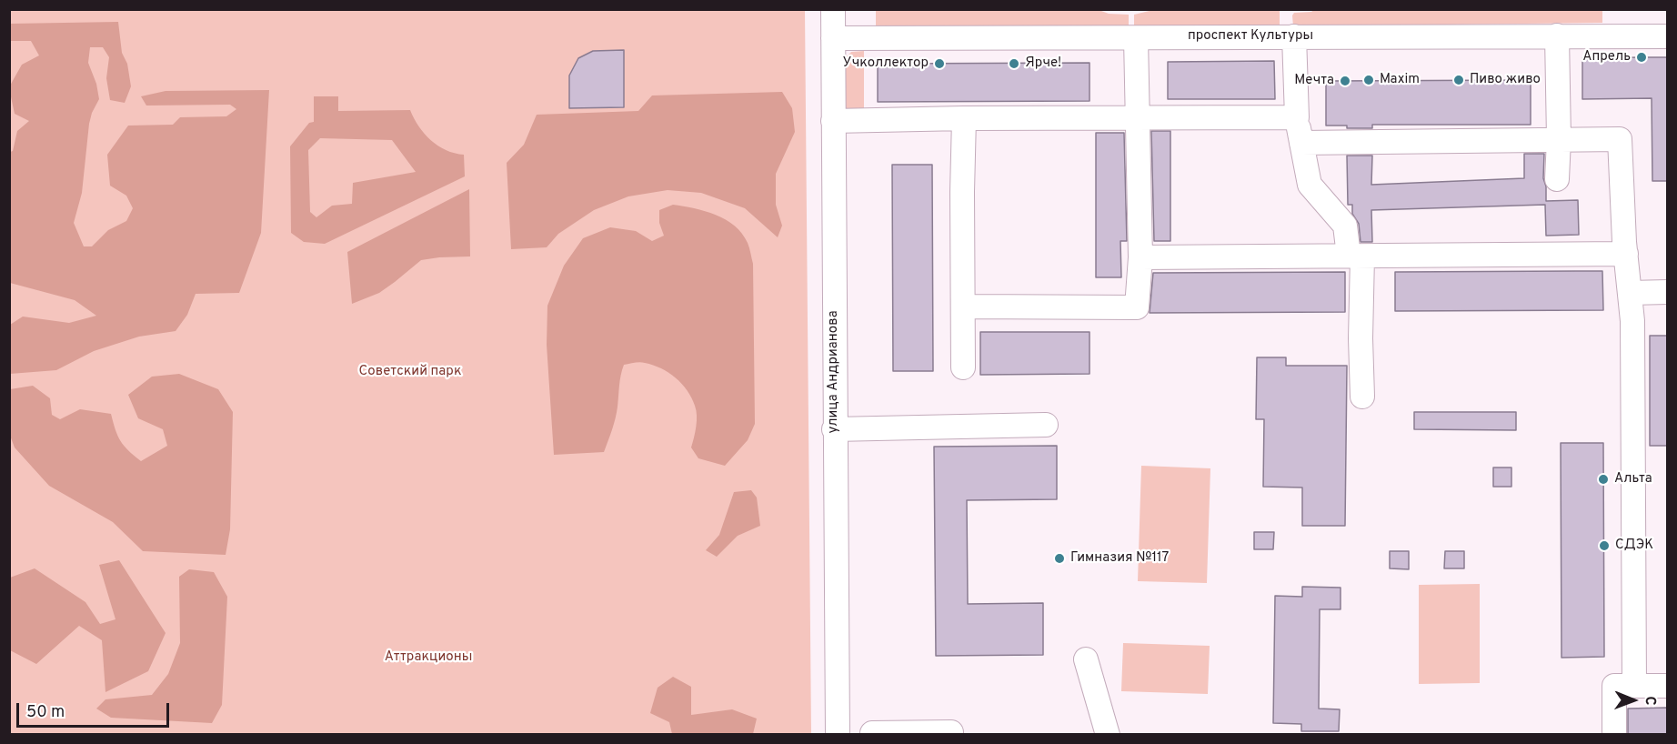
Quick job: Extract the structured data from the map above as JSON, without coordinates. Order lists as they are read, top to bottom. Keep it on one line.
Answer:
{"streets":{"street":["проспект Культуры","улица Андрианова"]},"crossings":[["проспект Культуры","улица Андрианова"]],"parks":["Советский парк","Аттракционы"],"places":["Апрель","Учколлектор","Ярче!","Maxim","Пиво живо","Мечта","Альта","СДЭК","Гимназия №117"],"scale_bar":"50 m","north":"right"}
